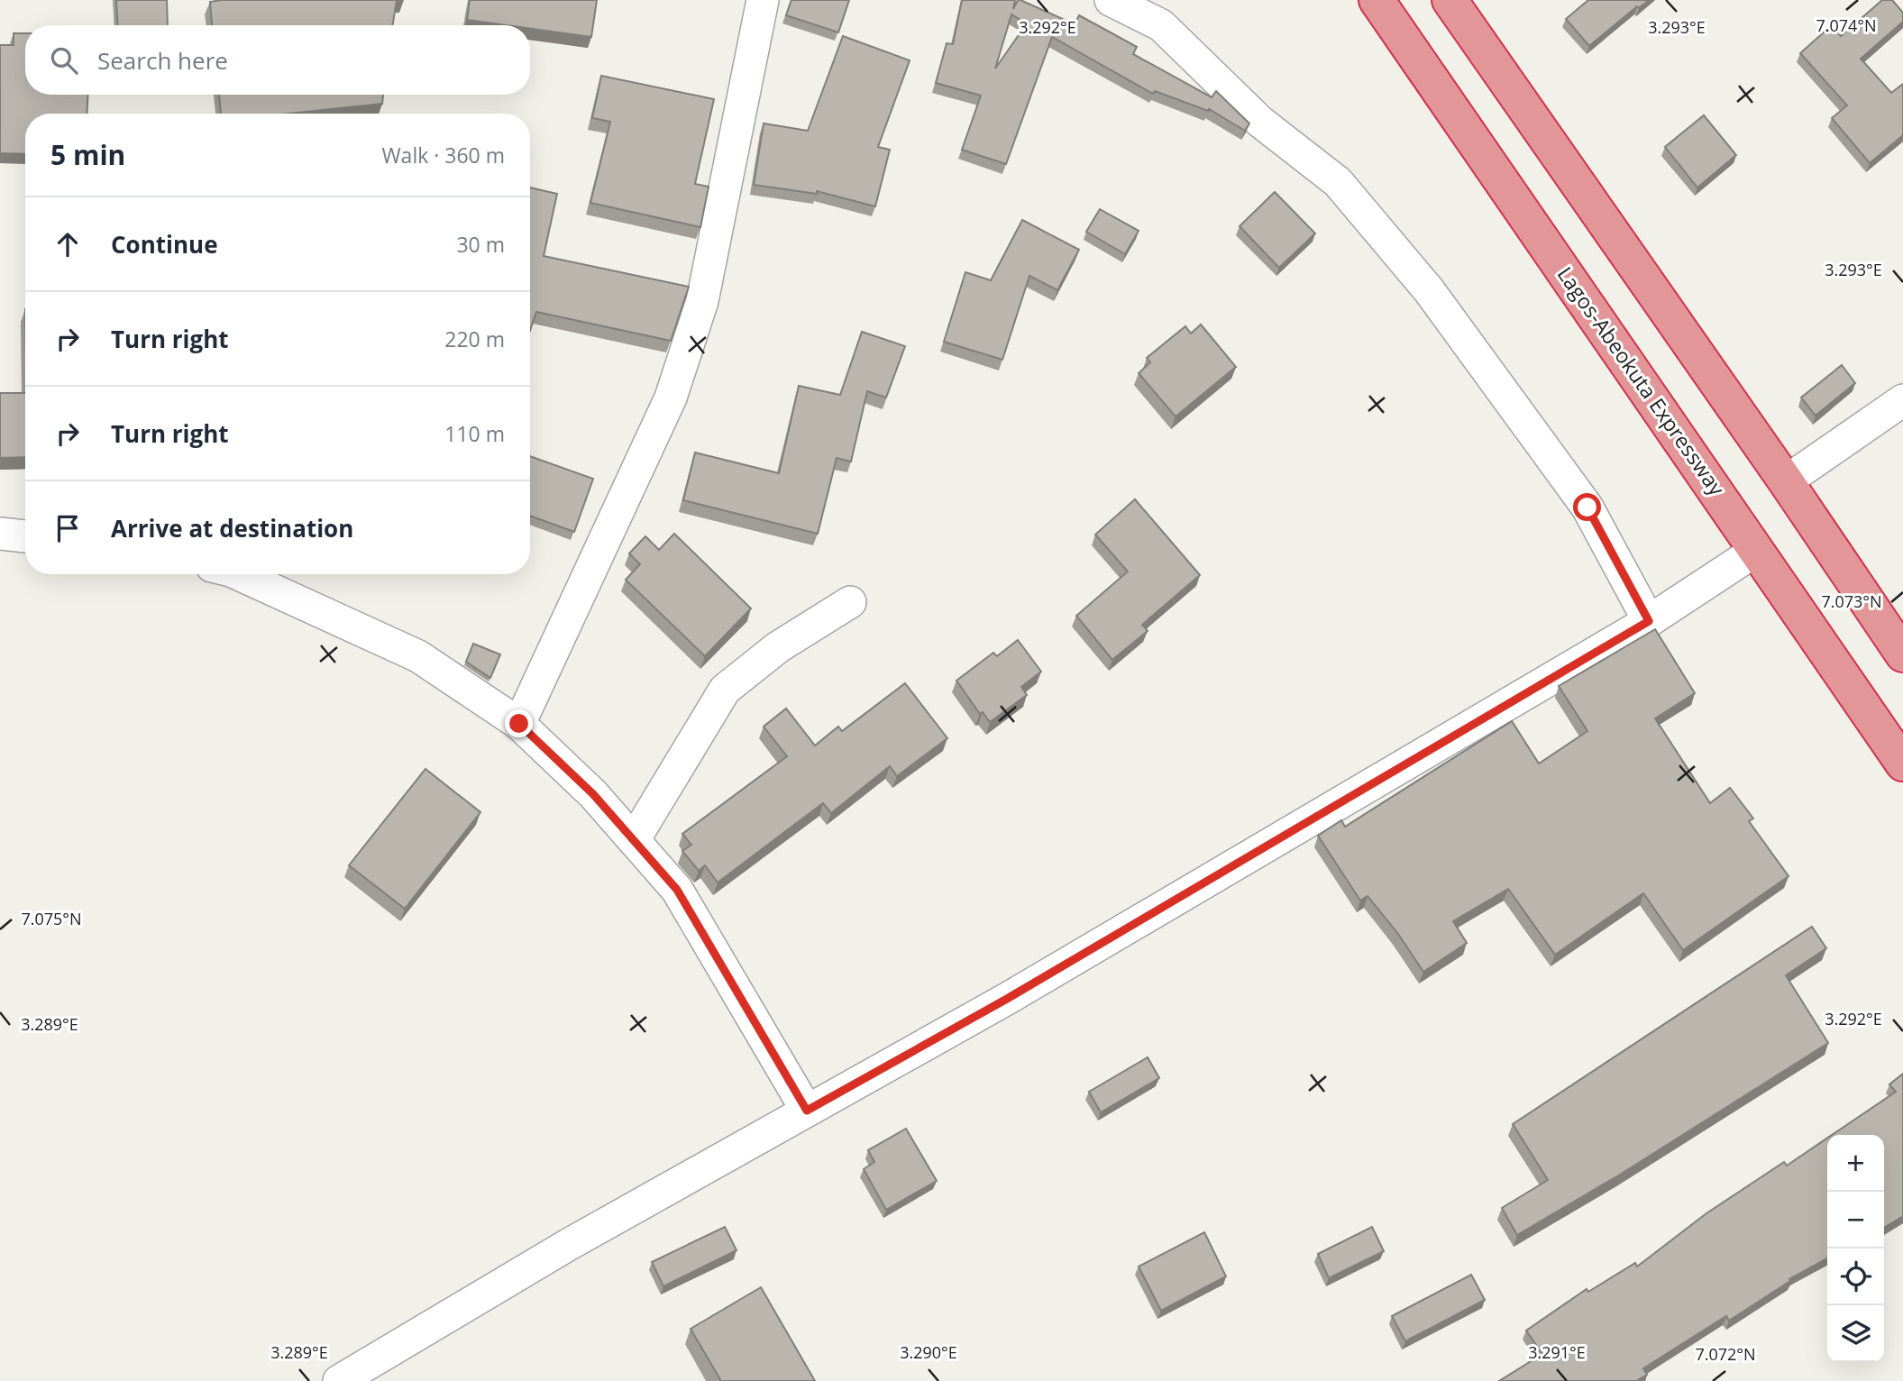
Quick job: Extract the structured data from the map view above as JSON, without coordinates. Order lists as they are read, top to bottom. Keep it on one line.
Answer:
{"streets":{"highway":["Lagos-Abeokuta Expressway"]},"page":{"search":"Search here","heading":["5 min","Walk · 360 m"],"list":[["Continue","30 m"],["Turn right","220 m"],["Turn right","110 m"],"Arrive at destination"],"map_buttons":["+","−"]},"coordinates":["7.074°N","3.292°E","3.293°E","7.073°N","7.075°N","3.289°E","3.290°E","3.291°E","7.072°N"]}
